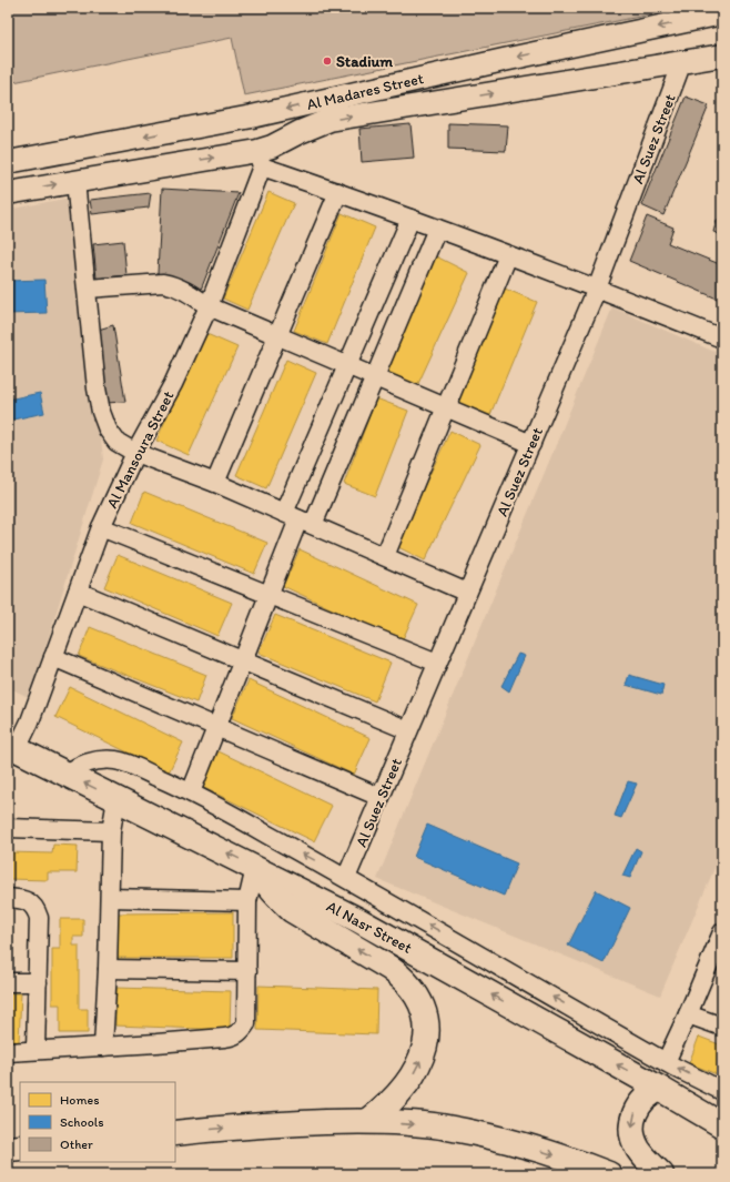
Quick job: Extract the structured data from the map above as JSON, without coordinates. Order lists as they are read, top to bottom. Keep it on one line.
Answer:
{"streets":{"main road":["Al Nasr Street"],"street":["Al Madares Street","Al Suez Street","Al Mansoura Street"]},"crossings":[["Al Madares Street","Al Suez Street"],["Al Madares Street","Al Mansoura Street"],["Al Mansoura Street","Al Nasr Street"]],"places":["Stadium"],"legend":["Homes","Schools","Other"]}
